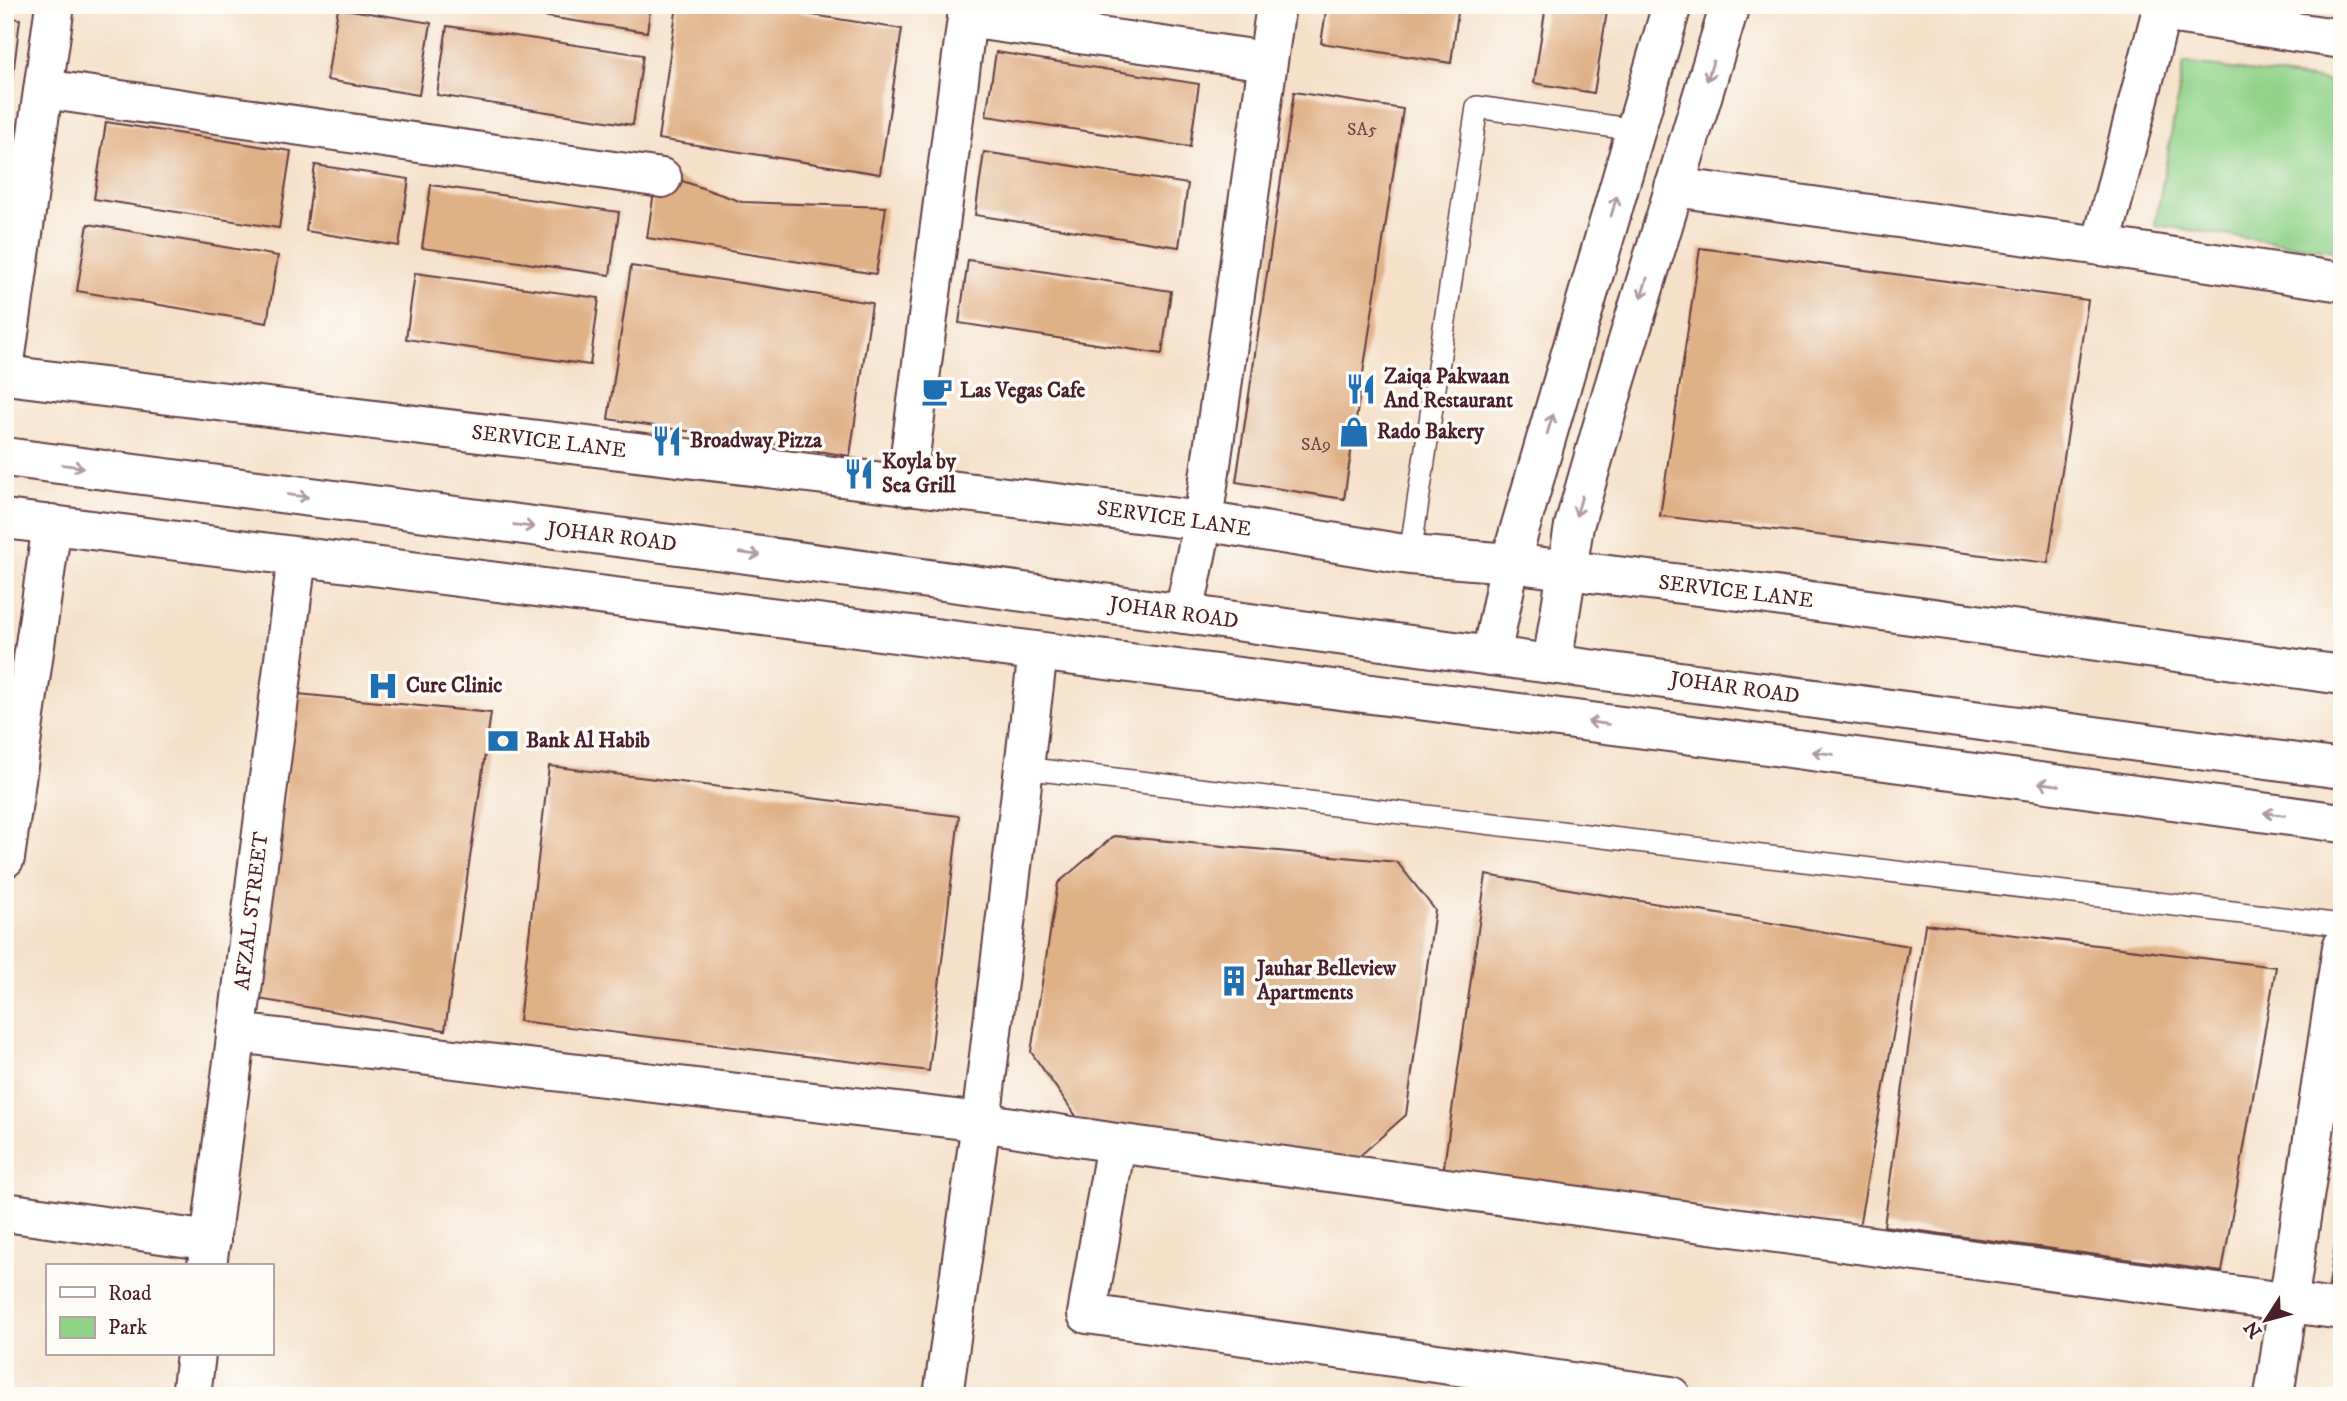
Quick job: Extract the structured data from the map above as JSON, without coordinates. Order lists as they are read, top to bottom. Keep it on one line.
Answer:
{"streets":{"street":["SERVICE LANE","JOHAR ROAD","AFZAL STREET"]},"places":{"restaurant":["Zaiqa Pakwaan And Restaurant","Broadway Pizza","Koyla by Sea Grill"],"cafe":["Las Vegas Cafe"],"shop":["Rado Bakery"],"hospital":["Cure Clinic"],"bank":["Bank Al Habib"],"building":["Jauhar Belleview Apartments"]},"house_numbers":["SA5","SA9"],"legend":["Road","Park"],"north":"bottom left"}
